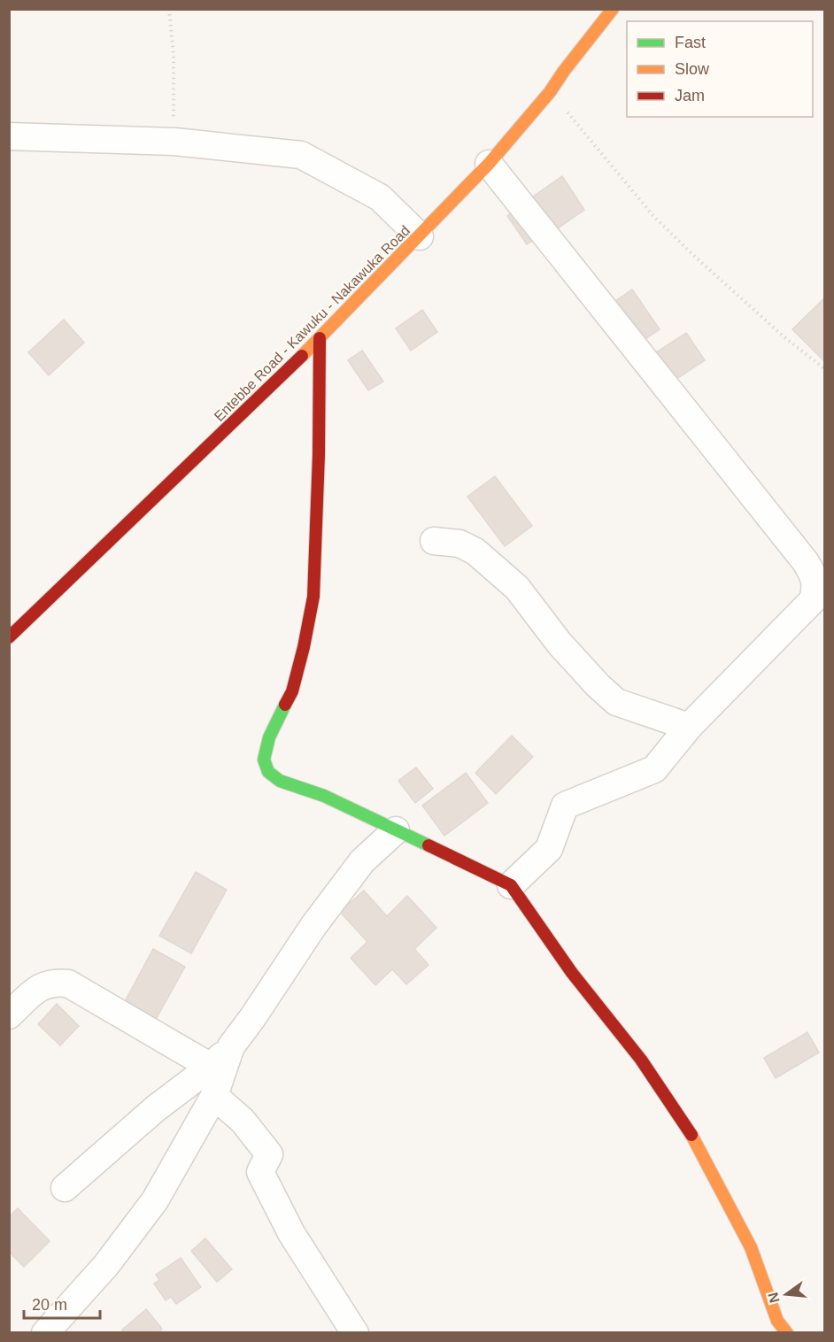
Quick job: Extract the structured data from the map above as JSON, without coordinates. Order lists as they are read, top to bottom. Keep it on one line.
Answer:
{"streets":{"street":["Entebbe Road - Kawuku - Nakawuka Road"]},"legend":["Fast","Slow","Jam"],"scale_bar":"20 m","north":"left"}
